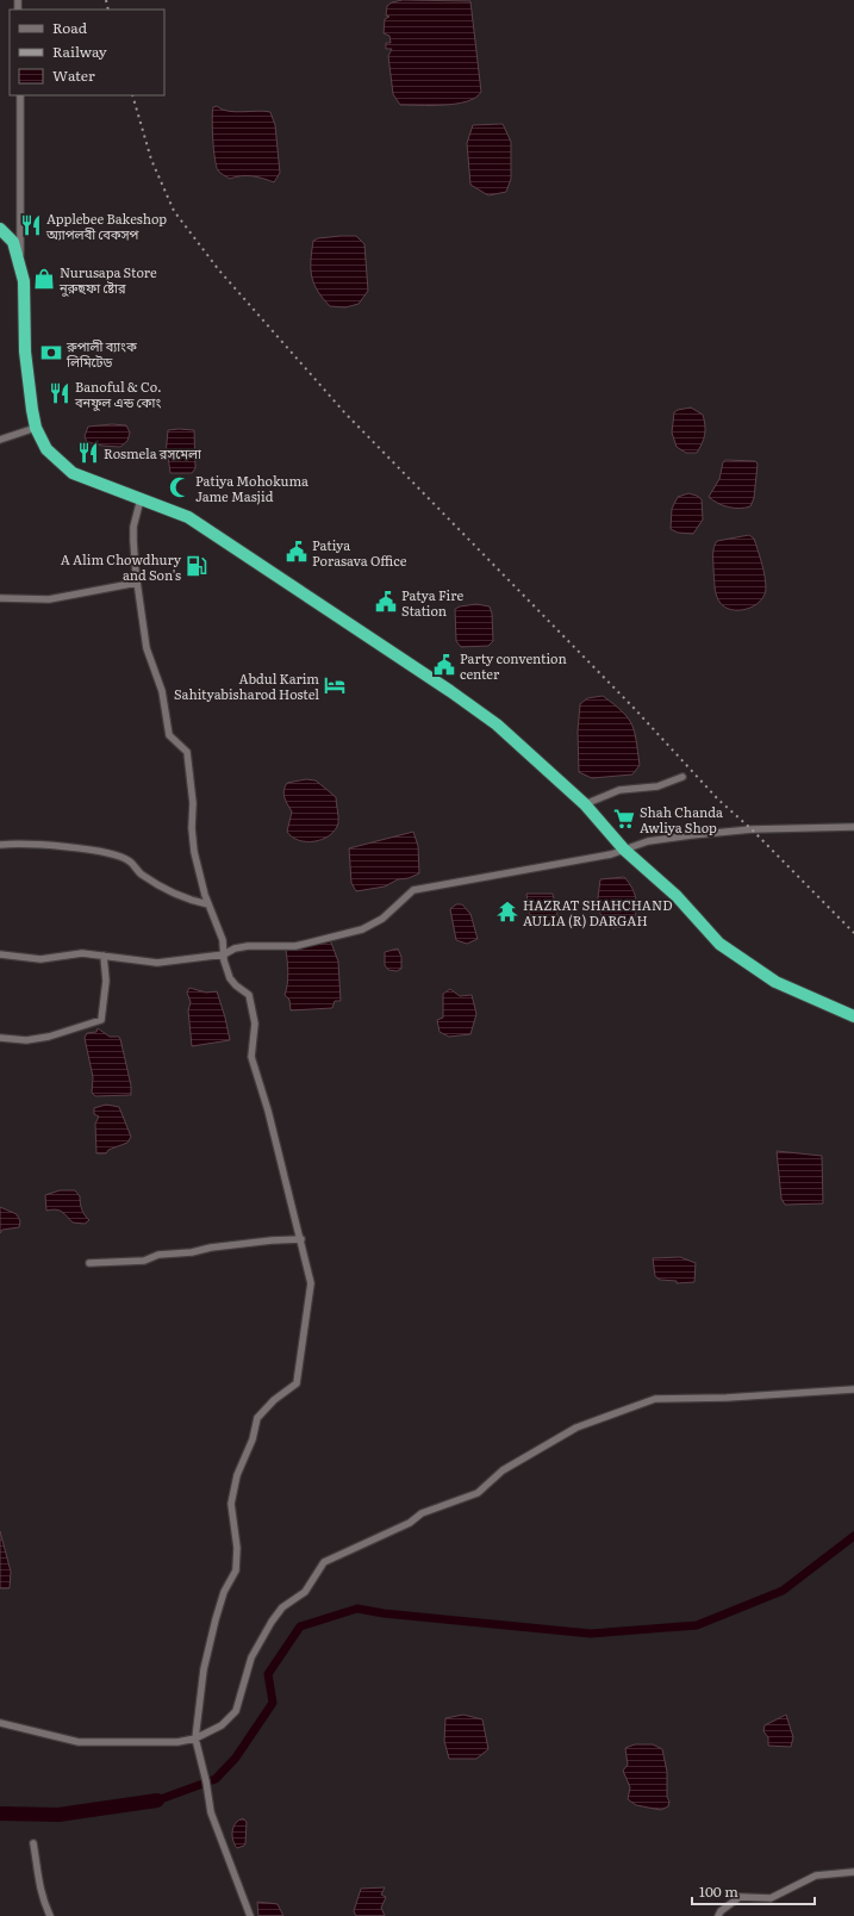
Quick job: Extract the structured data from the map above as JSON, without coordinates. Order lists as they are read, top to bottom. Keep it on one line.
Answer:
{"places":{"restaurant":["Applebee Bakeshop অ্যাপলবী বেকসপ","Banoful & Co. বনফুল এন্ড কোং","Rosmela রসমেলা"],"shop":["Nurusapa Store নুরুছফা ষ্টোর"],"bank":["রুপালী ব্যাংক লিমিটেড"],"mosque":["Patiya Mohokuma Jame Masjid"],"public building":["Patiya Porasava Office","Patya Fire Station","Party convention center"],"fuel station":["A Alim Chowdhury and Son's"],"hotel":["Abdul Karim Sahityabisharod Hostel"],"supermarket":["Shah Chanda Awliya Shop"],"temple":["HAZRAT SHAHCHAND AULIA (R) DARGAH"]},"legend":["Road","Railway","Water"],"scale_bar":"100 m"}
